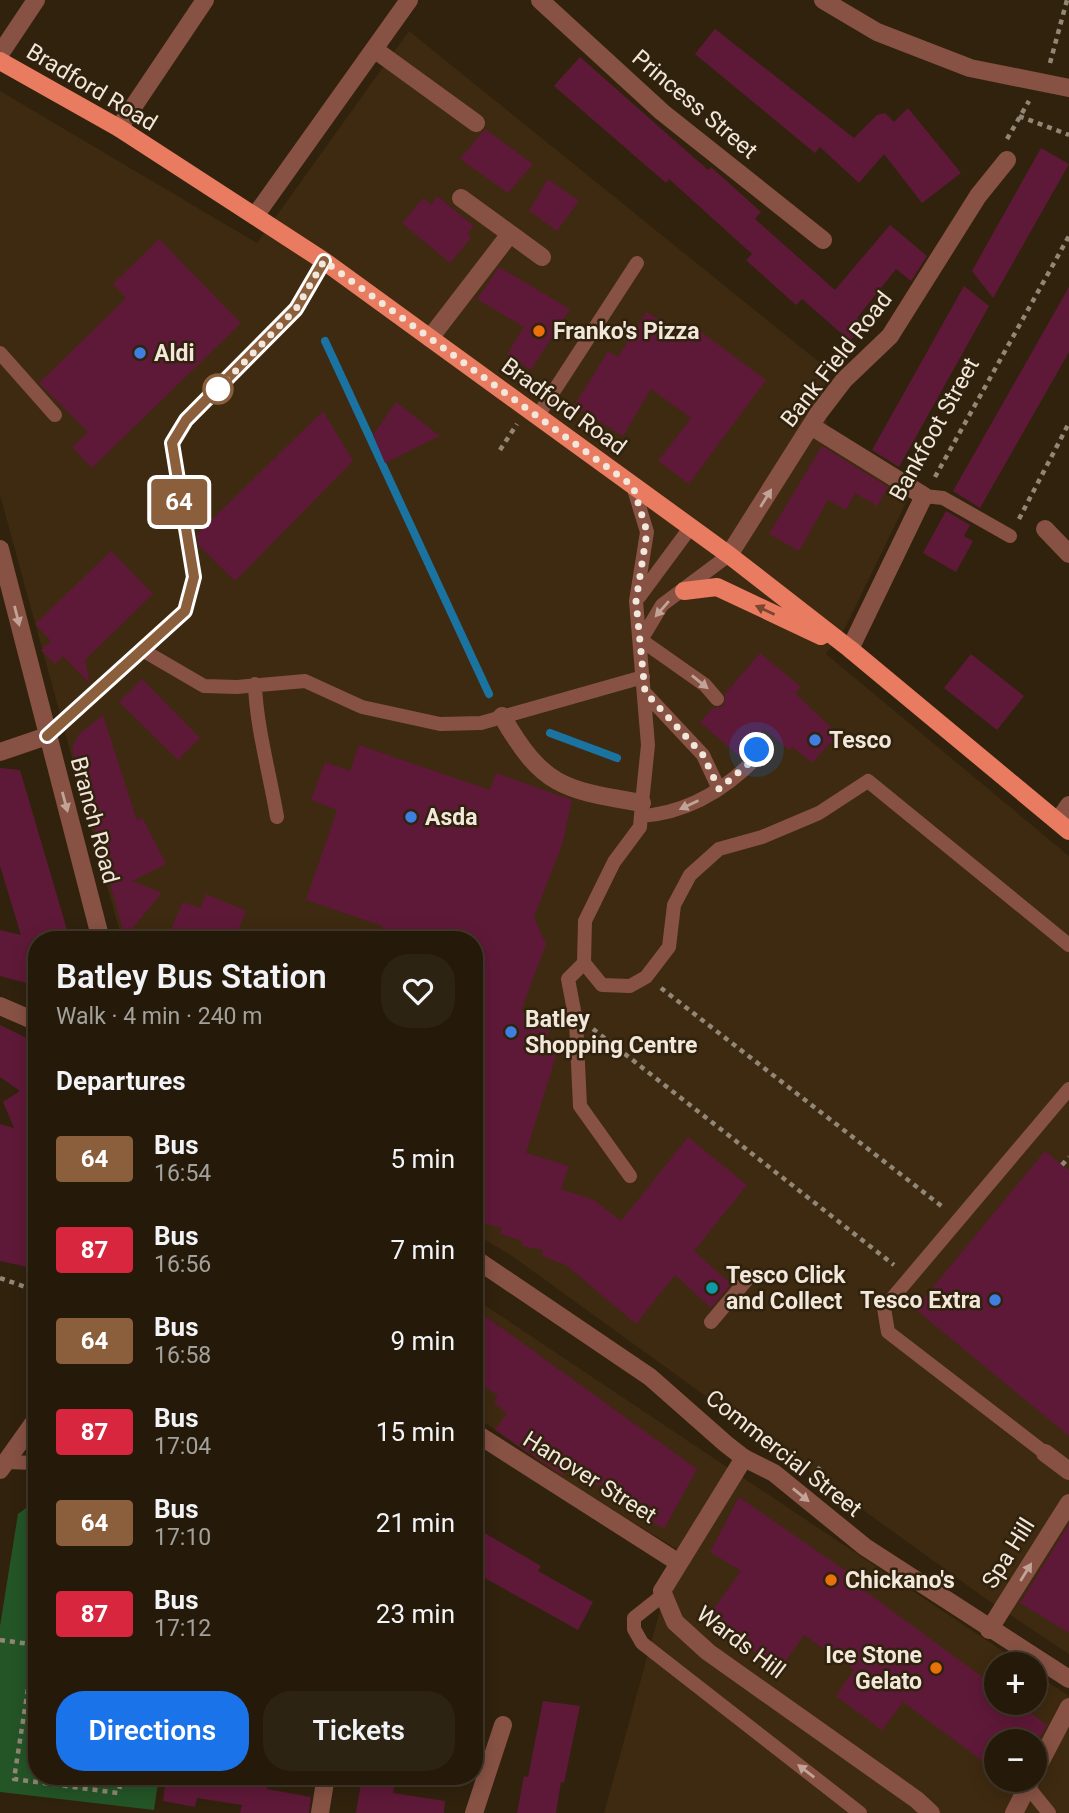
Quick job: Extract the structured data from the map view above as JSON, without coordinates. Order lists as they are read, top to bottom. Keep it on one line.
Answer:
{"streets":{"main road":["Bradford Road"],"street":["Princess Street","Bank Field Road","Bankfoot Street","Branch Road","Commercial Street","Hanover Street","Spa Hill","Wards Hill"]},"crossings":[["Bradford Road","Bank Field Road"],["Bradford Road","Bankfoot Street"],["Commercial Street","Spa Hill"]],"one_way":["Branch Road","Commercial Street","Spa Hill"],"places":["Franko's Pizza","Aldi","Tesco","Asda","Batley Shopping Centre","Tesco Click and Collect","Tesco Extra","Chickano's","Ice Stone Gelato"],"lines":["bus line 64"],"page":{"on_map":"64","heading":[["Batley Bus Station","Walk · 4 min · 240 m"],"Departures"],"list":[{"mark":"64","name":"Bus","note":"16:54","value":"5 min"},{"mark":"87","name":"Bus","note":"16:56","value":"7 min"},{"mark":"64","name":"Bus","note":"16:58","value":"9 min"},{"mark":"87","name":"Bus","note":"17:04","value":"15 min"},{"mark":"64","name":"Bus","note":"17:10","value":"21 min"},{"mark":"87","name":"Bus","note":"17:12","value":"23 min"}],"map_buttons":["+","−"],"buttons":["Directions","Tickets"]}}
